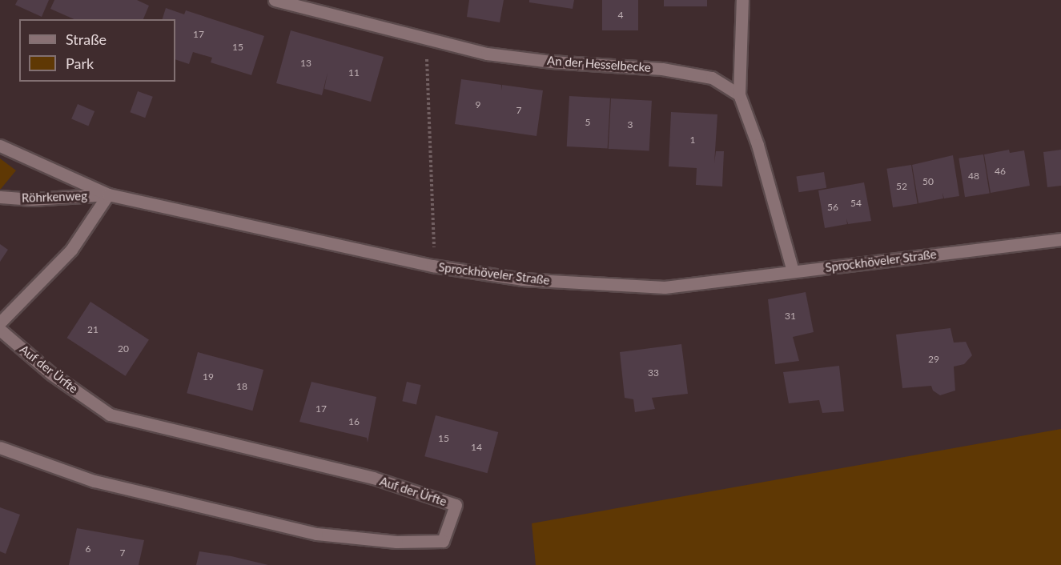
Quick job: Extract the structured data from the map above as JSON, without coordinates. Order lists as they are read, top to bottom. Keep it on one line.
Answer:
{"streets":{"street":["An der Hesselbecke","Röhrkenweg","Sprockhöveler Straße","Auf der Ürfte"]},"crossings":[["Röhrkenweg","Sprockhöveler Straße"]],"house_numbers":["4","17","15","13","11","9","7","5","3","1","46","48","50","52","54","56","31","21","20","29","33","19","18","17","16","15","14","6","7"],"legend":["Straße","Park"]}
